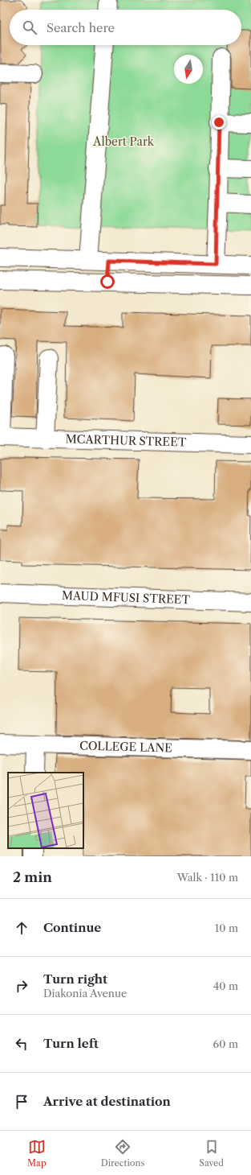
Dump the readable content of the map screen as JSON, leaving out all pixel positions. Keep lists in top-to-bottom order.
{
  "streets": {
    "street": ["MCARTHUR STREET", "MAUD MFUSI STREET", "COLLEGE LANE"]
  },
  "parks": ["Albert Park"],
  "north": "bottom",
  "page": {
    "search": "Search here",
    "heading": ["2 min", "Walk · 110 m"],
    "list": [
      ["Continue", "10 m"],
      ["Turn right", "Diakonia Avenue", "40 m"],
      ["Turn left", "60 m"],
      "Arrive at destination"
    ],
    "nav": ["Map", "Directions", "Saved"]
  }
}
